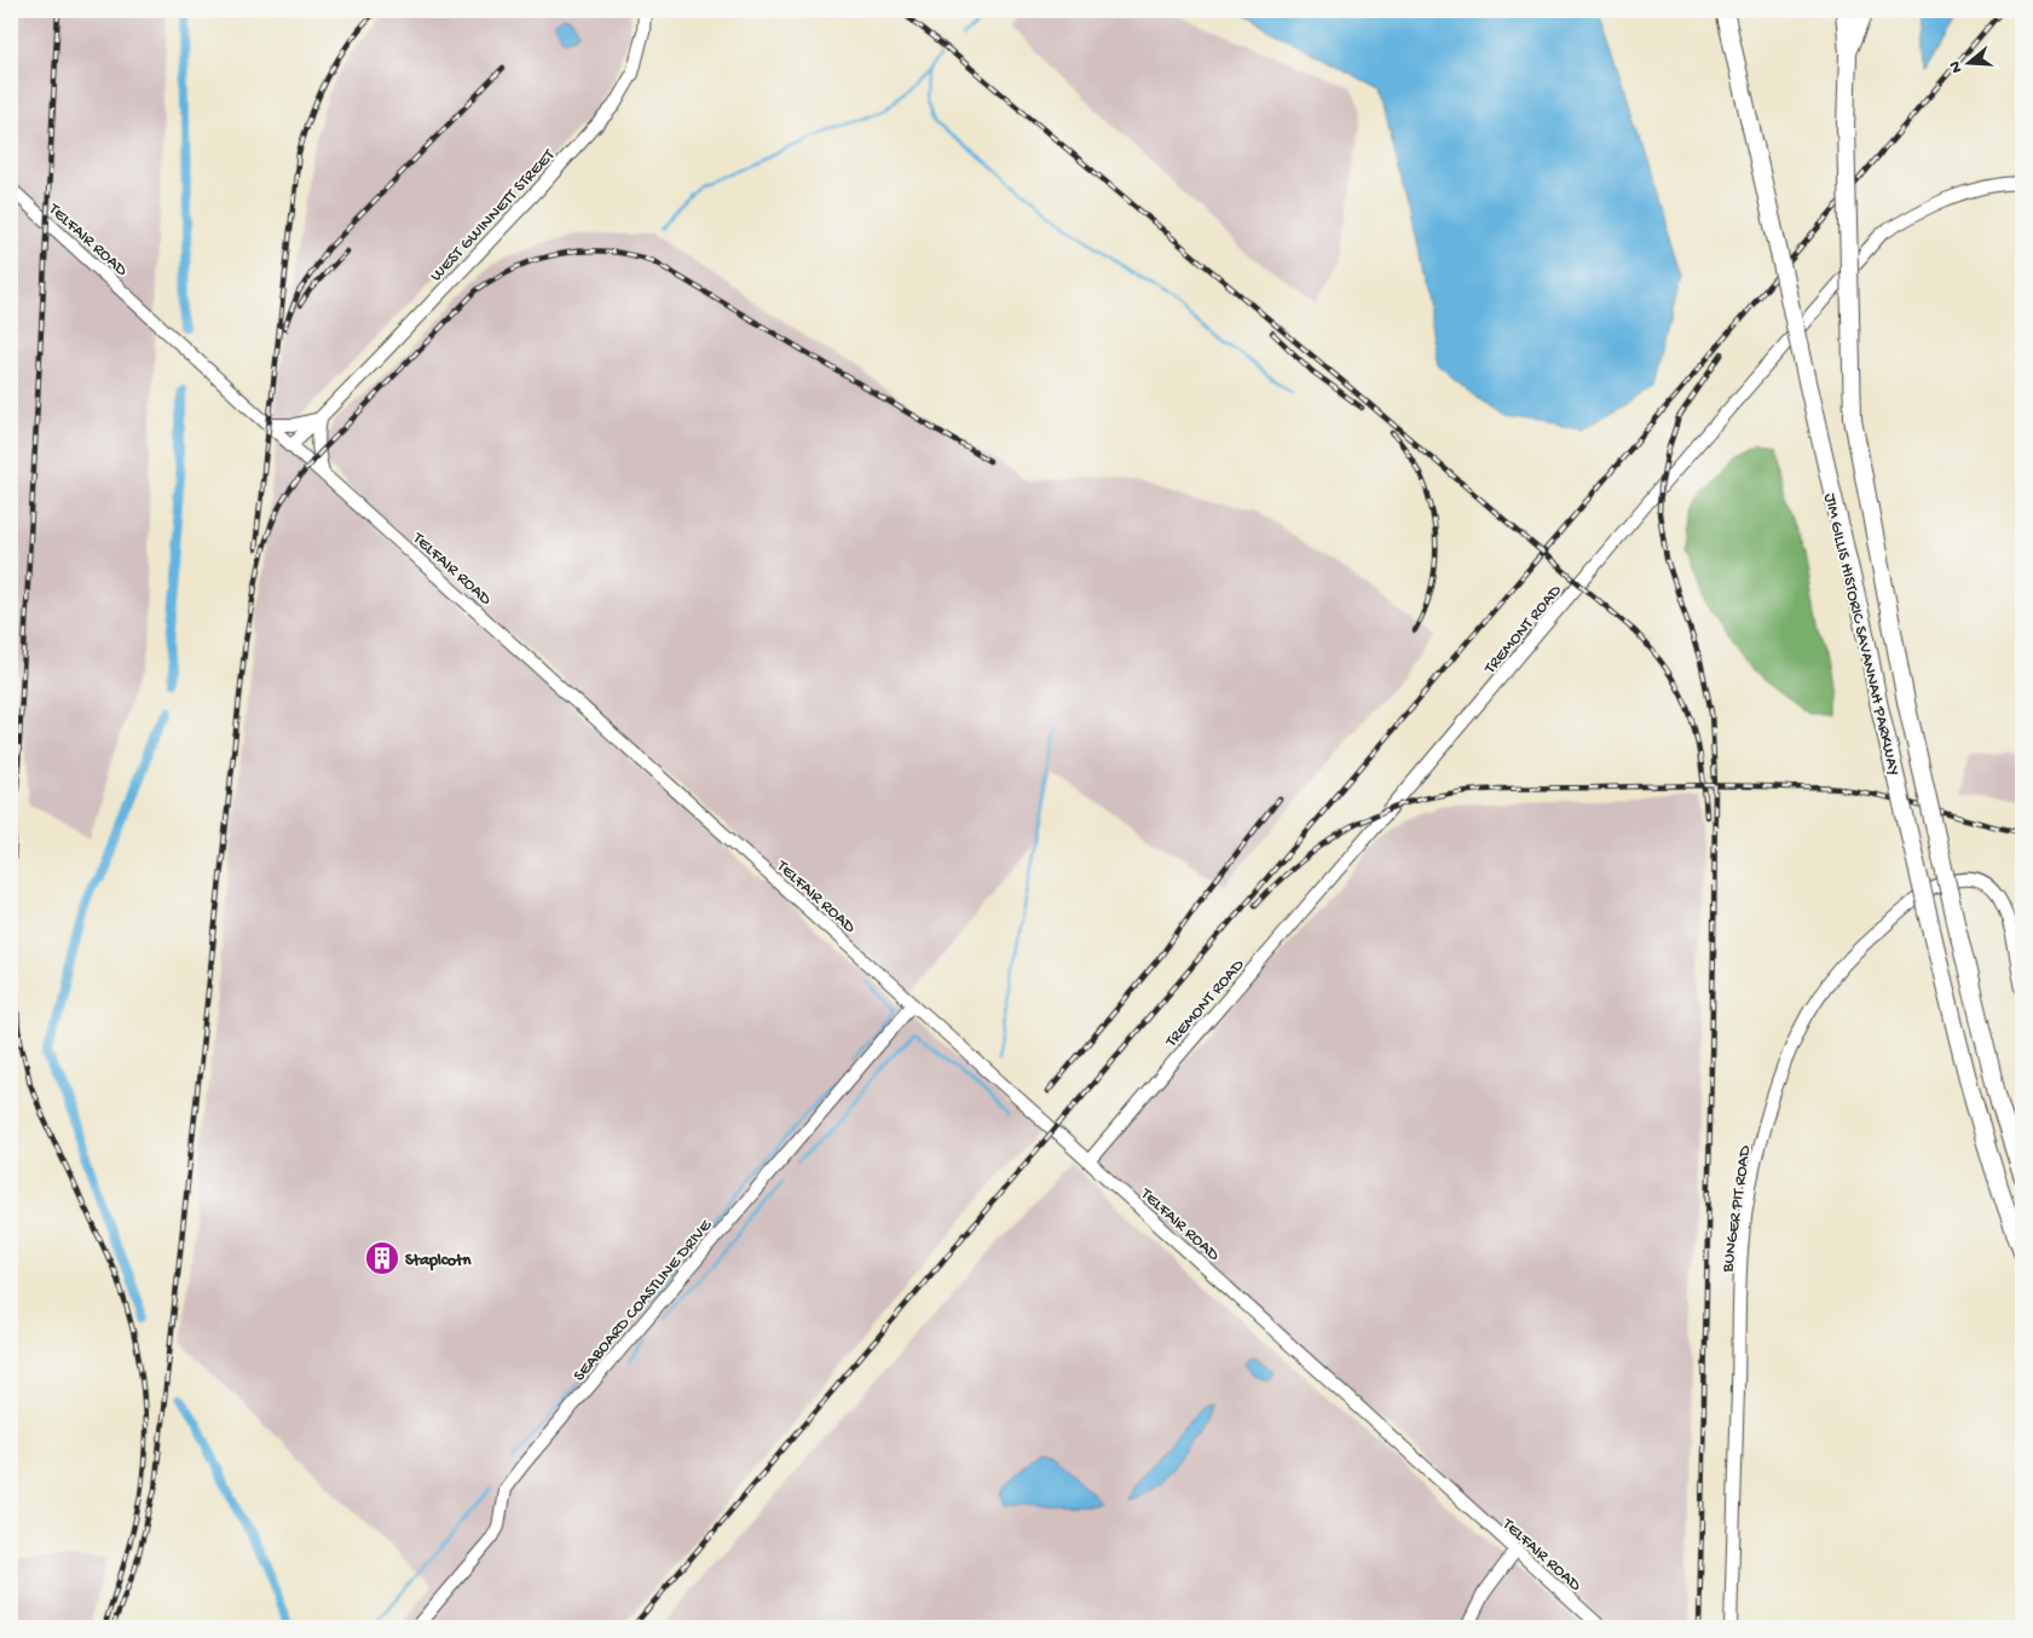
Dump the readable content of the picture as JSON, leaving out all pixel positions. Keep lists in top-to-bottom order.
{
  "streets": {
    "highway": ["JIM GILLIS HISTORIC SAVANNAH PARKWAY"],
    "street": [
      "WEST GWINNETT STREET",
      "TELFAIR ROAD",
      "TREMONT ROAD",
      "BUNGER PIT ROAD",
      "SEABOARD COASTLINE DRIVE"
    ]
  },
  "crossings": [
    ["WEST GWINNETT STREET", "TELFAIR ROAD"],
    ["TELFAIR ROAD", "TREMONT ROAD"],
    ["TELFAIR ROAD", "SEABOARD COASTLINE DRIVE"]
  ],
  "places": {
    "building": ["Staplcotn"]
  },
  "north": "left"
}
